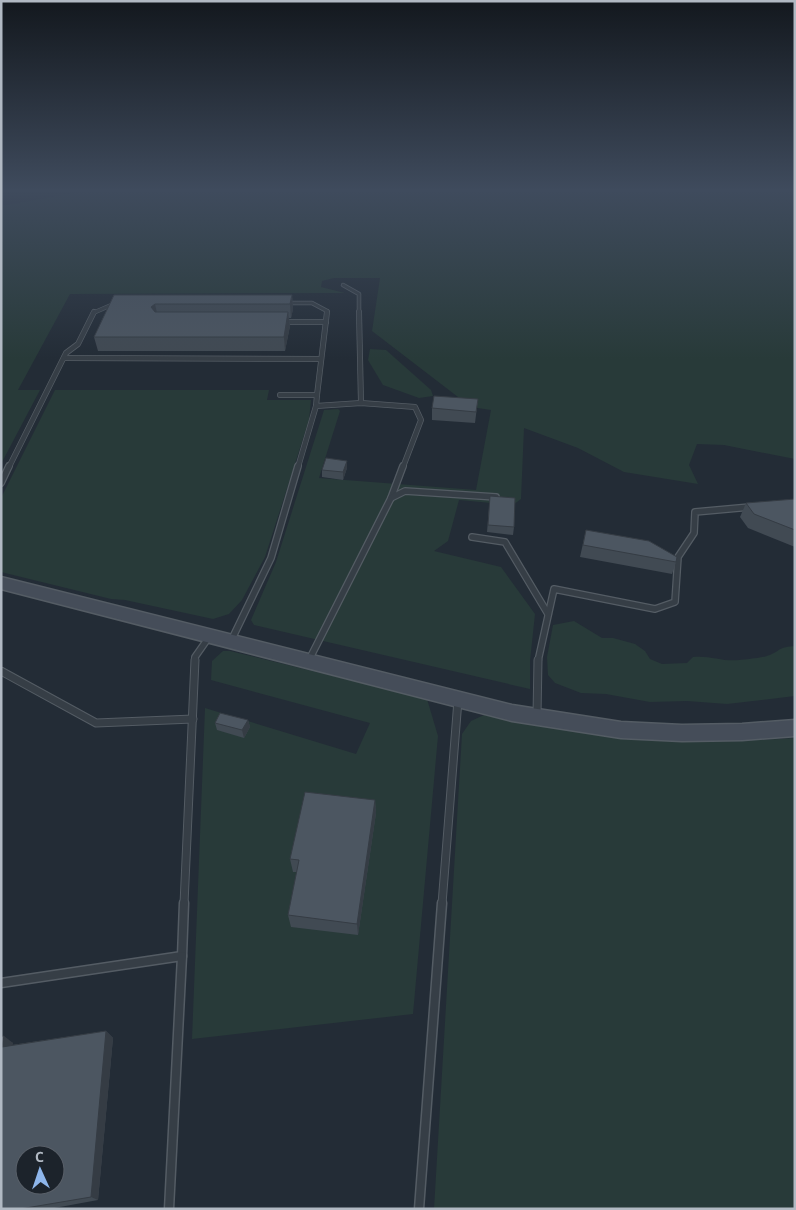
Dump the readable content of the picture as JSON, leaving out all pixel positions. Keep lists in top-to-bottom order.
{
  "north": "top"
}
